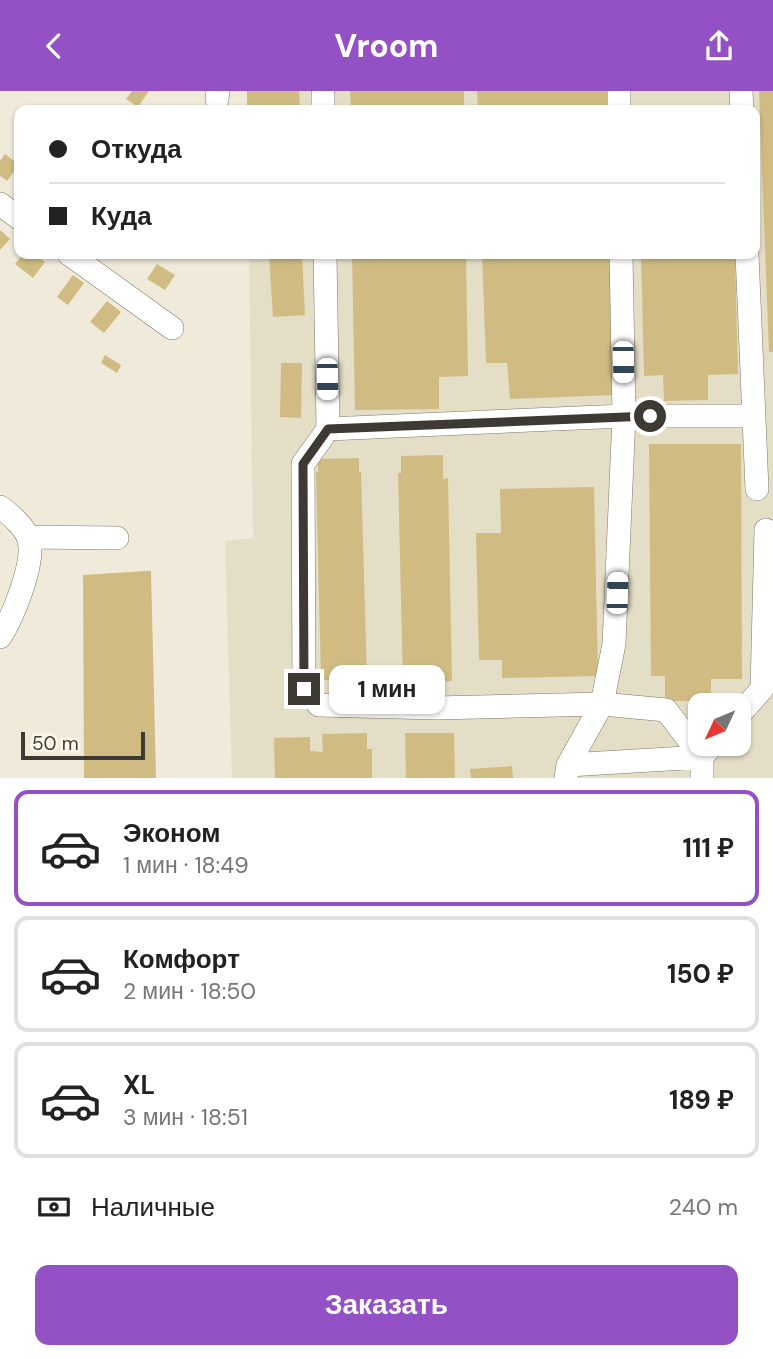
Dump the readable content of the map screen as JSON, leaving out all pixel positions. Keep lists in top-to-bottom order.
{
  "scale_bar": "50 m",
  "north": "bottom left",
  "page": {
    "header": "Vroom",
    "banner": ["Откуда", "Куда"],
    "bubble": "1 мин",
    "scale": "50 m",
    "list": [
      {
        "name": "Эконом",
        "note": "1 мин · 18:49",
        "value": "111 ₽"
      },
      {
        "name": "Комфорт",
        "note": "2 мин · 18:50",
        "value": "150 ₽"
      },
      {
        "name": "XL",
        "note": "3 мин · 18:51",
        "value": "189 ₽"
      }
    ],
    "pay": ["Наличные", "240 m"],
    "buttons": "Заказать"
  }
}
